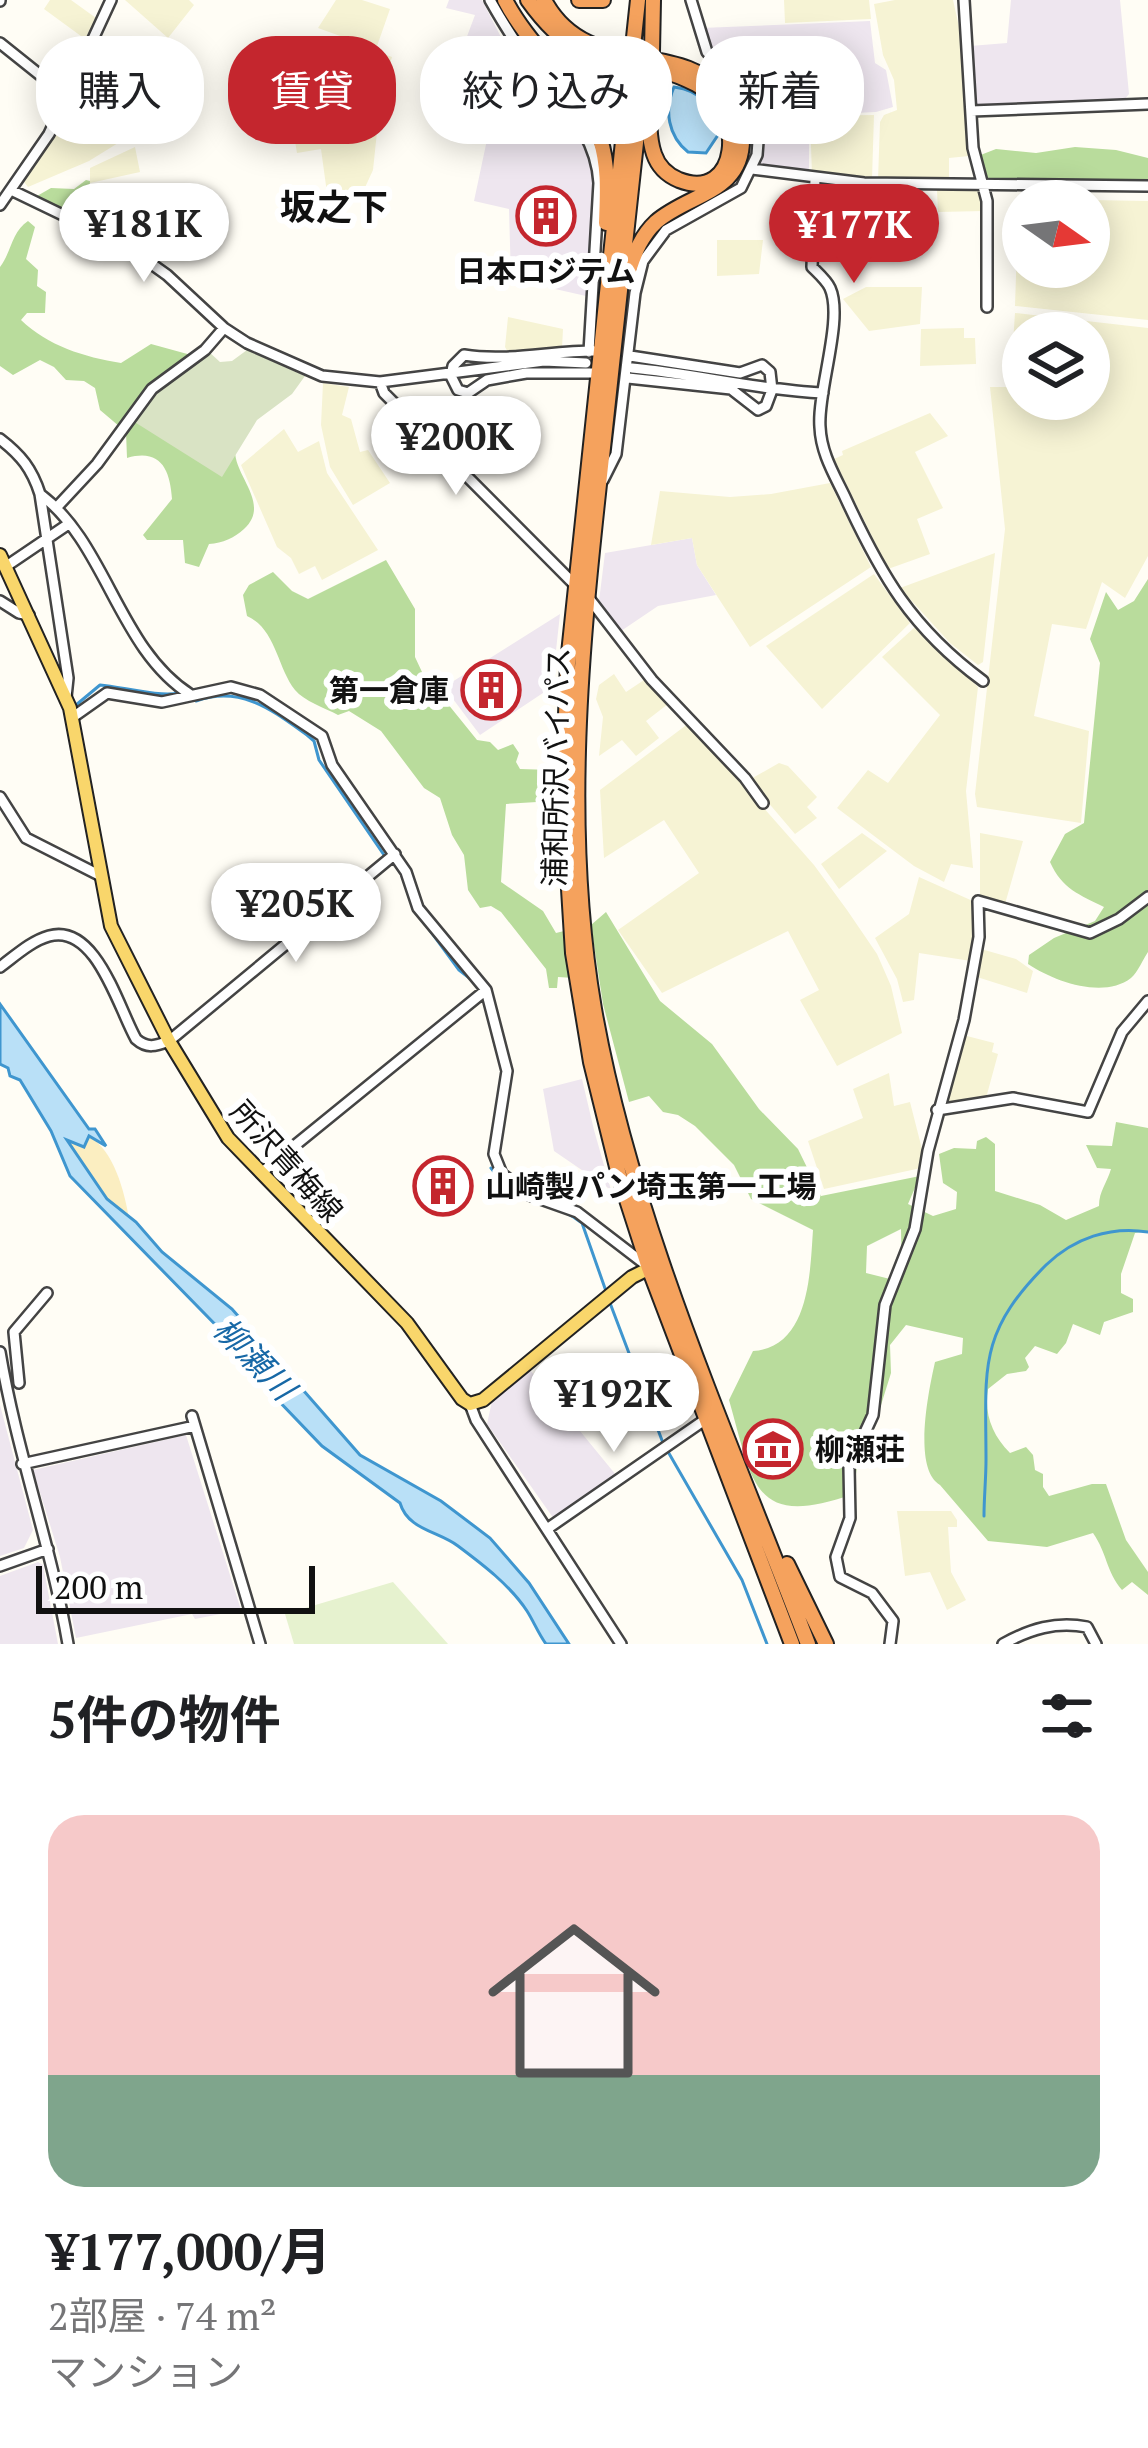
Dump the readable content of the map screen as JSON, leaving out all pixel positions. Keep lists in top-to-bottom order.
{
  "streets": {
    "highway": ["浦和所沢バイパス"],
    "main road": ["所沢青梅線"]
  },
  "districts": ["坂之下"],
  "water": ["柳瀬川"],
  "places": {
    "building": ["日本ロジテム", "第一倉庫", "山崎製パン埼玉第一工場"],
    "museum": ["柳瀬荘"]
  },
  "scale_bar": "200 m",
  "north": "right",
  "page": {
    "chip": [
      "購入",
      "賃貸",
      "絞り込み",
      "新着"
    ],
    "price": [
      "¥181K",
      "¥177K",
      "¥200K",
      "¥205K",
      "¥192K"
    ],
    "scale": "200 m",
    "heading": "5件の物件",
    "list": [
      {
        "name": "¥177,000/月",
        "note": "2部屋 · 74 m² · マンション"
      }
    ]
  }
}
